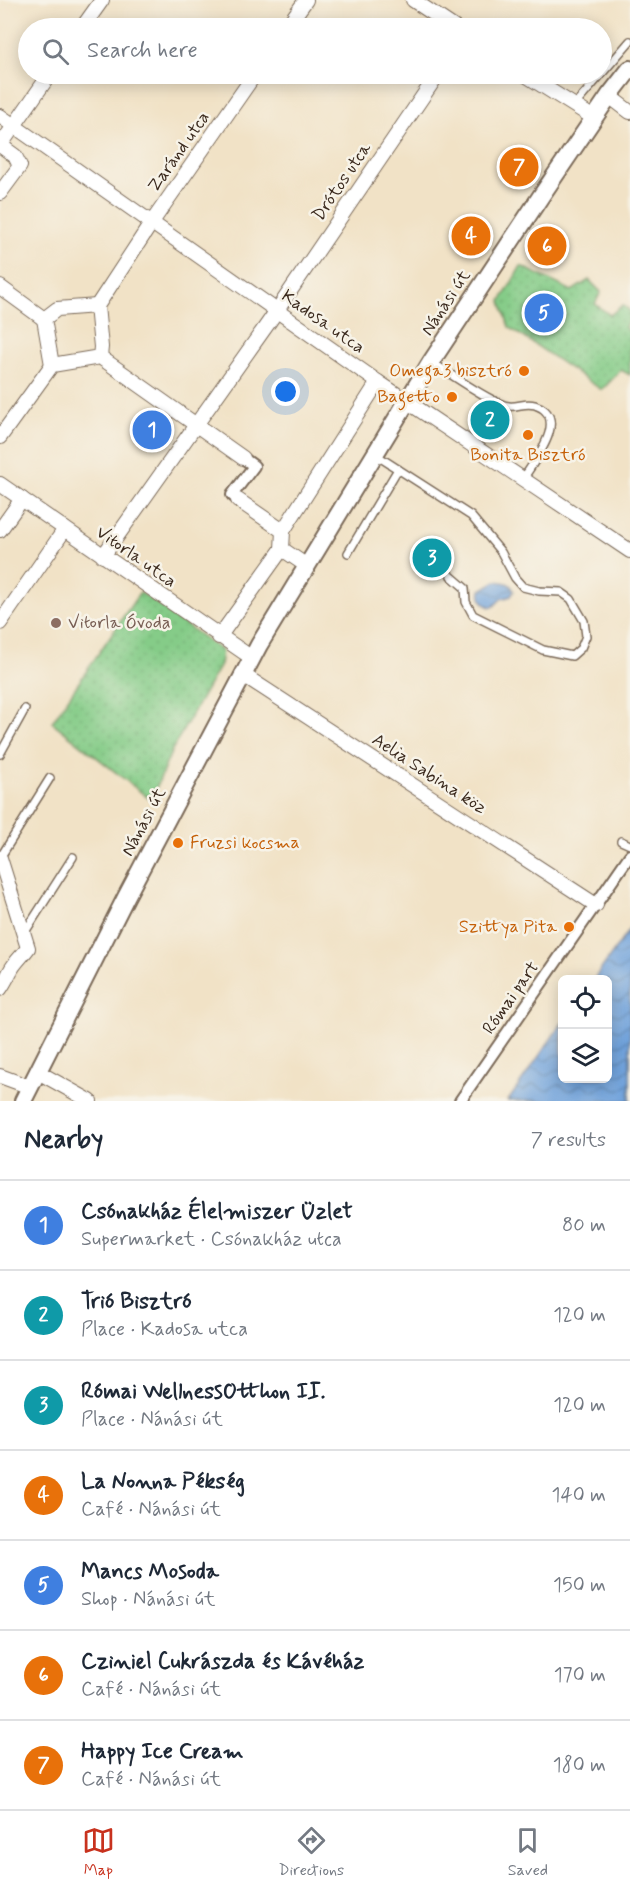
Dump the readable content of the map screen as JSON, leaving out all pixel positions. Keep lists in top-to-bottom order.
{
  "streets": {
    "street": [
      "Zaránd utca",
      "Drótos utca",
      "Nánási út",
      "Kadosa utca",
      "Vitorla utca",
      "Aelia Sabina köz",
      "Római part"
    ]
  },
  "crossings": [
    ["Zaránd utca", "Kadosa utca"],
    ["Drótos utca", "Kadosa utca"],
    ["Drótos utca", "Vitorla utca"],
    ["Nánási út", "Kadosa utca"],
    ["Nánási út", "Vitorla utca"],
    ["Nánási út", "Aelia Sabina köz"],
    ["Aelia Sabina köz", "Római part"]
  ],
  "places": [
    "Omega3 bisztró",
    "Bagetto",
    "Bonita Bisztró",
    "Vitorla Óvoda",
    "Fruzsi kocsma",
    "Szittya Pita"
  ],
  "page": {
    "search": "Search here",
    "pins": [
      "7",
      "4",
      "6",
      "5",
      "2",
      "1",
      "3"
    ],
    "heading": ["Nearby", "7 results"],
    "list": [
      {
        "mark": "1",
        "name": "Csónakház Élelmiszer Üzlet",
        "note": "Supermarket · Csónakház utca",
        "value": "80 m"
      },
      {
        "mark": "2",
        "name": "Trió Bisztró",
        "note": "Place · Kadosa utca",
        "value": "120 m"
      },
      {
        "mark": "3",
        "name": "Római WellnessOtthon II.",
        "note": "Place · Nánási út",
        "value": "120 m"
      },
      {
        "mark": "4",
        "name": "La Nonna Pékség",
        "note": "Café · Nánási út",
        "value": "140 m"
      },
      {
        "mark": "5",
        "name": "Mancs Mosoda",
        "note": "Shop · Nánási út",
        "value": "150 m"
      },
      {
        "mark": "6",
        "name": "Cziniel Cukrászda és Kávéház",
        "note": "Café · Nánási út",
        "value": "170 m"
      },
      {
        "mark": "7",
        "name": "Happy Ice Cream",
        "note": "Café · Nánási út",
        "value": "180 m"
      }
    ],
    "nav": ["Map", "Directions", "Saved"]
  }
}
